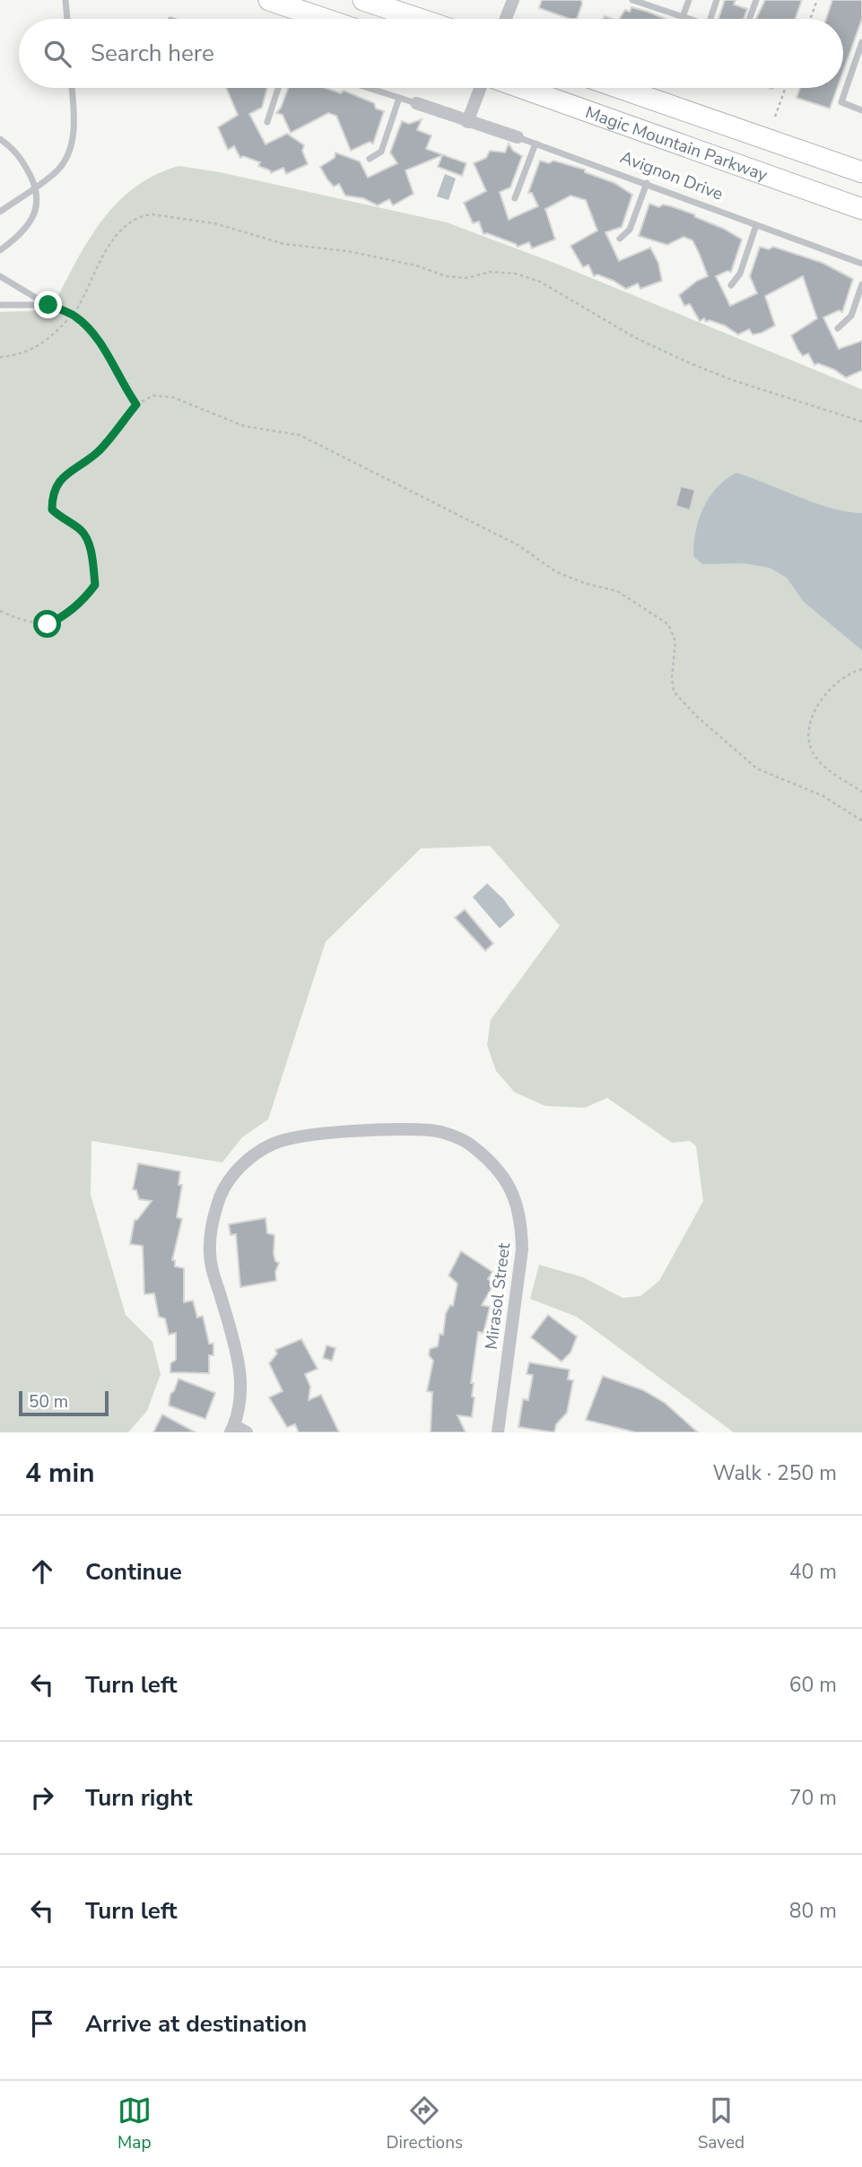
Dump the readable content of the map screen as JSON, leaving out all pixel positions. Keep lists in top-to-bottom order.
{
  "streets": {
    "main road": ["Magic Mountain Parkway"],
    "street": ["Avignon Drive", "Mirasol Street"]
  },
  "scale_bar": "50 m",
  "page": {
    "search": "Search here",
    "scale": "50 m",
    "heading": ["4 min", "Walk · 250 m"],
    "list": [
      ["Continue", "40 m"],
      ["Turn left", "60 m"],
      ["Turn right", "70 m"],
      ["Turn left", "80 m"],
      "Arrive at destination"
    ],
    "nav": ["Map", "Directions", "Saved"]
  }
}
